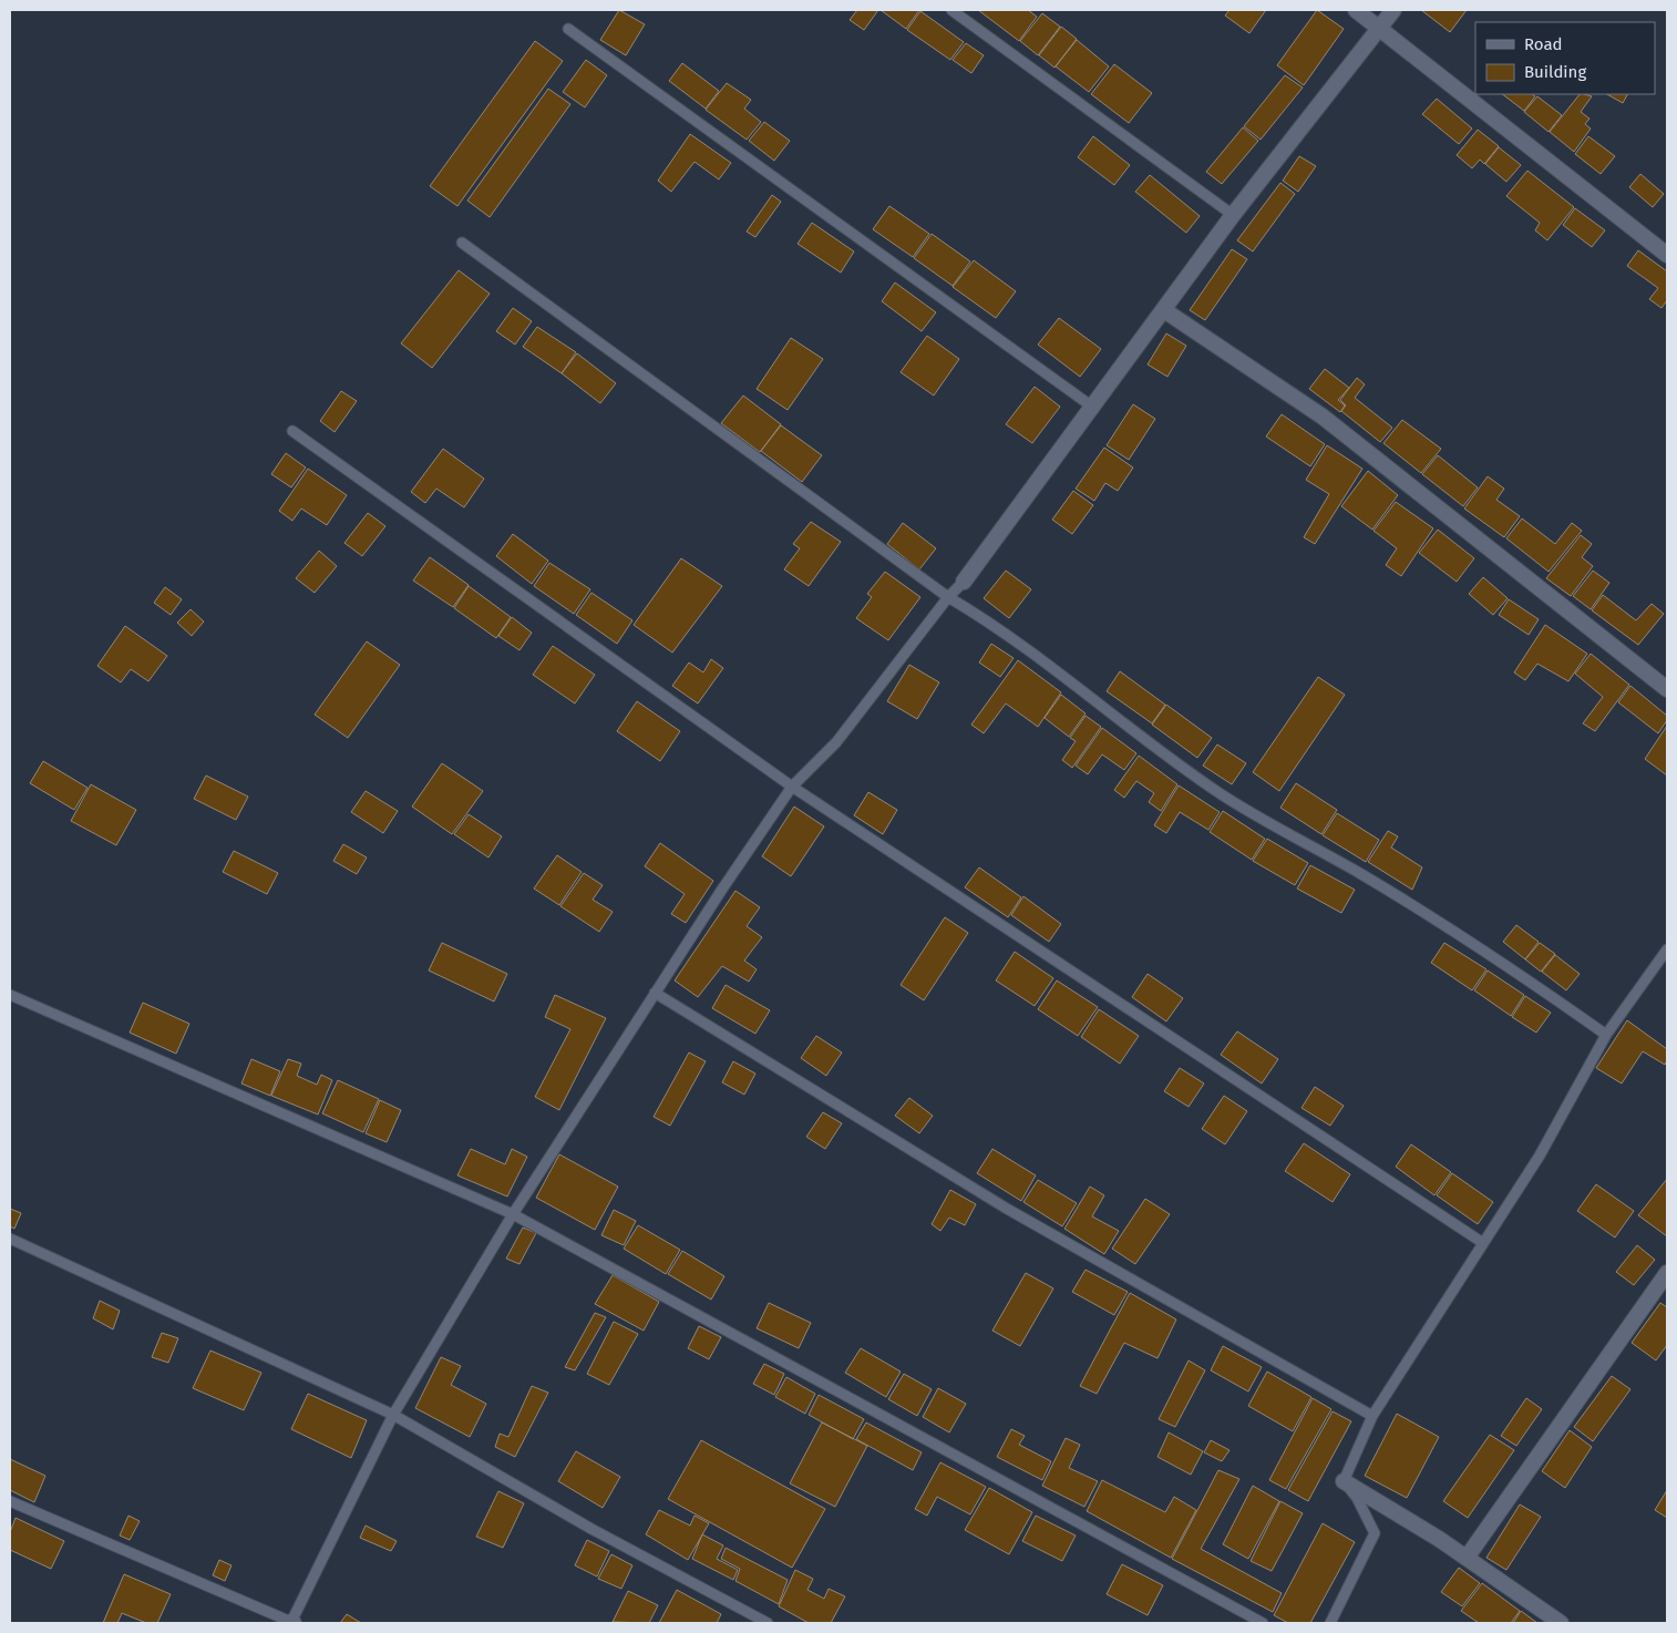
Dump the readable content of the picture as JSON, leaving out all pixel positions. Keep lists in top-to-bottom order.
{
  "legend": ["Road", "Building"]
}
